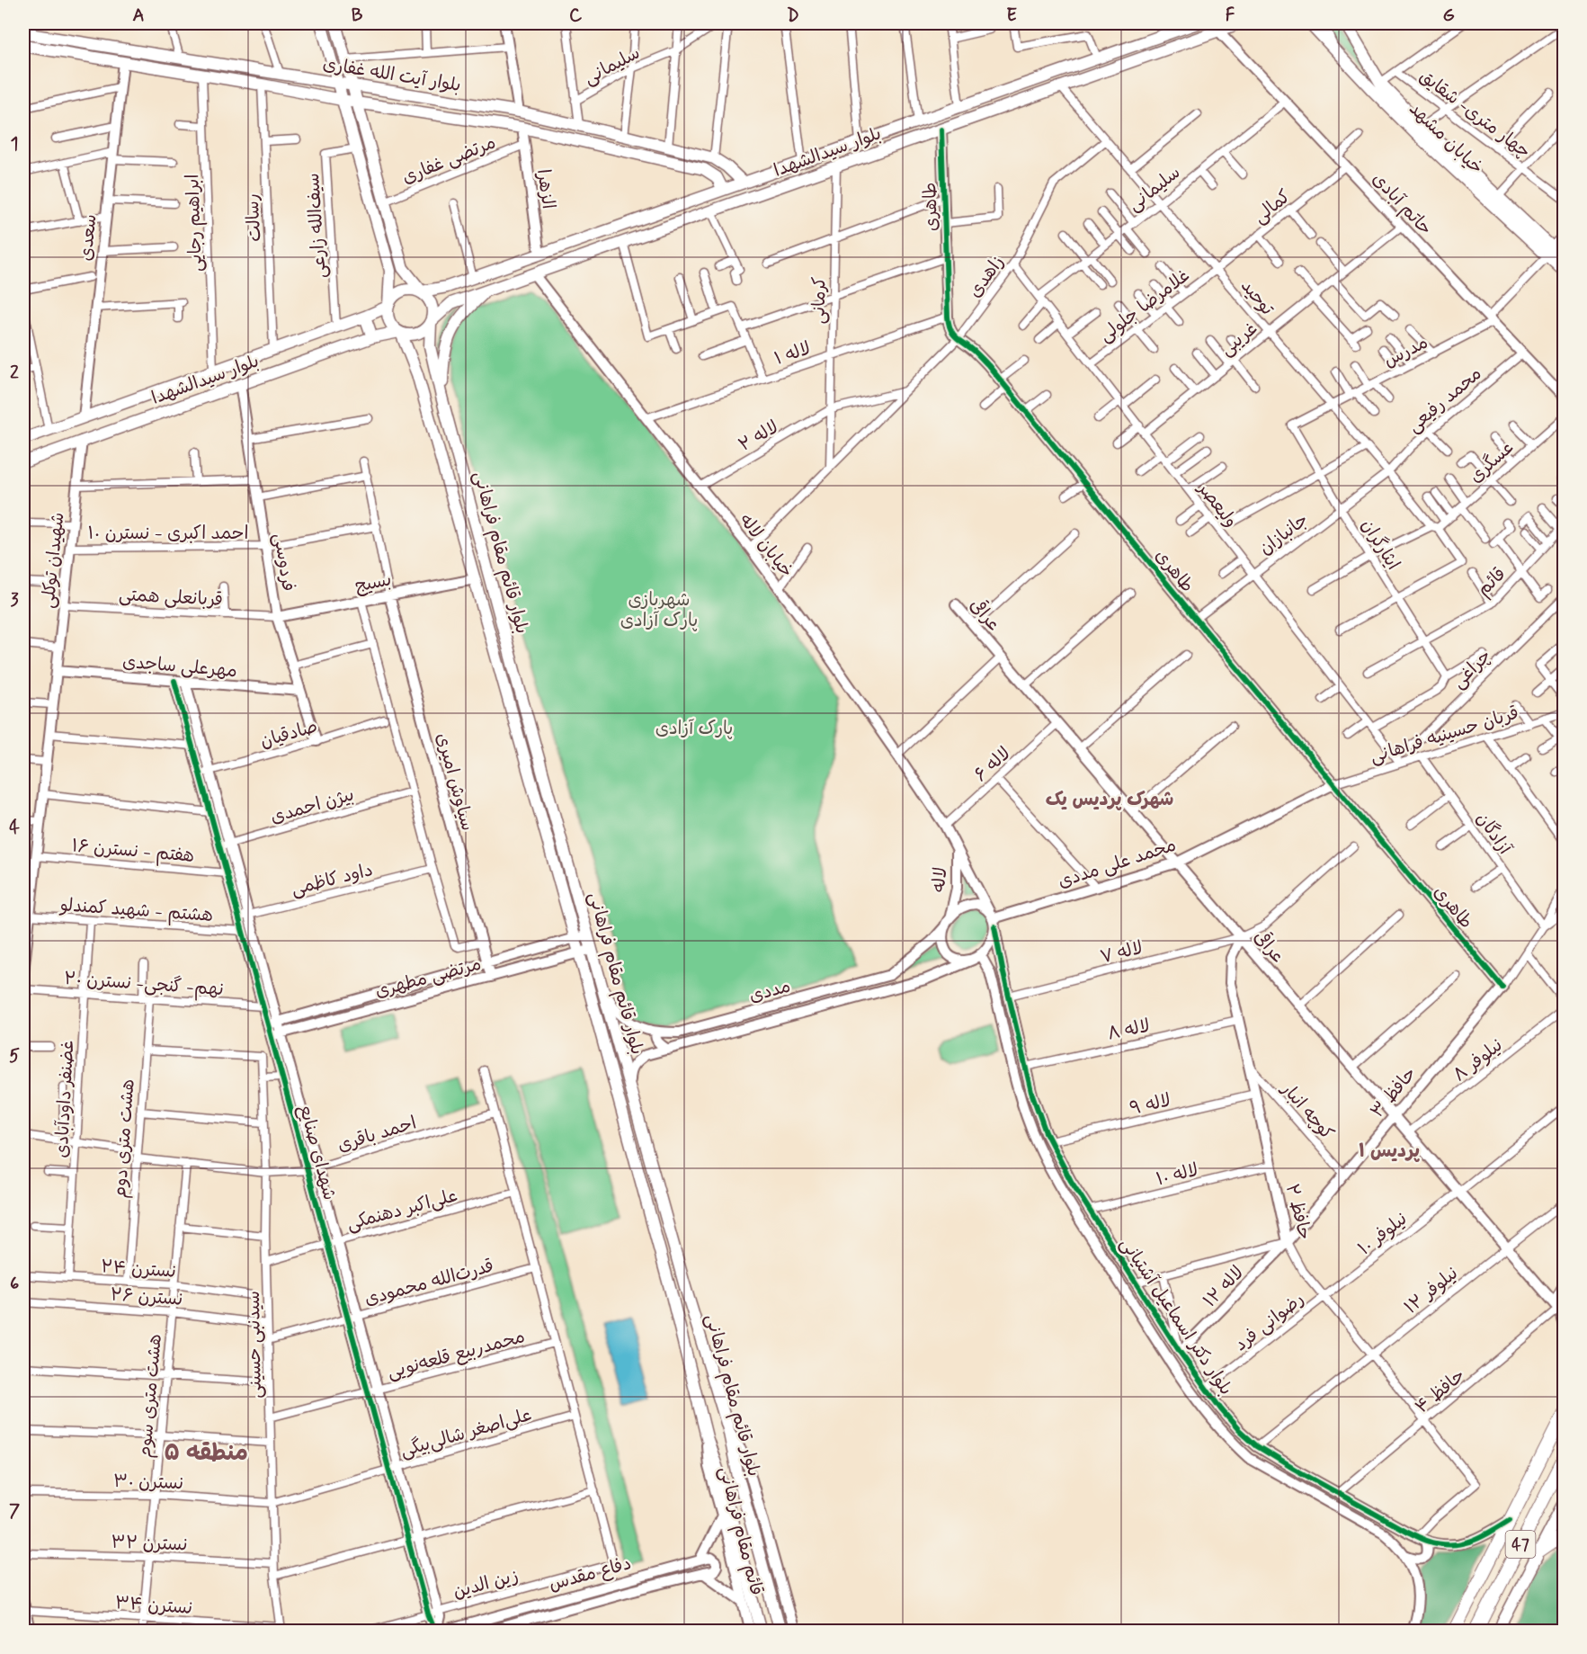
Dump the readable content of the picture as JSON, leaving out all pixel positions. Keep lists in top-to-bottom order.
{
  "streets": {
    "main road": [
      "بلوار آیت الله غفاری",
      "خیابان مشهد",
      "بلوار سیدالشهدا",
      "بلوار قائم مقام فراهانی",
      "47"
    ],
    "street": [
      "سلیمانی",
      "چهار متری- شقایق",
      "مرتضی غفاری",
      "الزهرا",
      "حاتم آبادی",
      "کمالی",
      "طاهری",
      "رسالت",
      "ابراهیم رجایی",
      "سیف‌الله زارعی",
      "سعدی",
      "زاهدی",
      "توحید",
      "کرمانی",
      "غلامرضا جلولی",
      "غریبی",
      "مدرس",
      "لاله ۱",
      "محمد رفیعی",
      "لاله ۲",
      "عسگری",
      "ولیعصر",
      "احمد اکبری - نسترن ۱۰",
      "جانبازان",
      "ایثارگران",
      "خیابان لاله",
      "شهیدان توکلی",
      "فردوسی",
      "قائم",
      "بسیج",
      "قربانعلی همتی",
      "عراقی",
      "مهرعلی ساجدی",
      "چراغی",
      "صادقیان",
      "قربان حسینیه فراهانی",
      "لاله ۶",
      "سیاوش امیری",
      "بیژن احمدی",
      "آزادگان",
      "هفتم - نسترن ۱۶",
      "محمد علی مددی",
      "داود کاظمی",
      "لاله",
      "هشتم - شهید کمندلو",
      "لاله ۷",
      "مرتضی مطهری",
      "نهم- گنجی- نسترن ۲۰",
      "مددی",
      "لاله ۸",
      "نیلوفر ۸",
      "حافظ ۳",
      "غضنفر داودآبادی",
      "لاله ۹",
      "کوچه انبار",
      "احمد باقری",
      "هشت متری دوم",
      "شهدای صنایع",
      "لاله ۱۰",
      "علی‌اکبر دهنمکی",
      "حافظ ۲",
      "نیلوفر ۱۰",
      "نسترن ۲۴",
      "قدرت‌الله محمودی",
      "لاله ۱۲",
      "نیلوفر ۱۲",
      "نسترن ۲۶",
      "بلوار دکتر اسماعیل آشتیانی",
      "رضوانی فرد",
      "سیدنبی حسینی",
      "محمدربیع قلعه‌نویی",
      "حافظ ۴",
      "هشت متری سوم",
      "علی‌اصغر شالی‌بیگی",
      "نسترن ۳۰",
      "قائم مقام فراهانی",
      "نسترن ۳۲",
      "دفاع مقدس",
      "زین الدین",
      "نسترن ۳۴"
    ]
  },
  "crossings": [
    ["سلیمانی", "حاتم آبادی"],
    ["سلیمانی", "توحید"],
    ["سلیمانی", "ولیعصر"],
    ["بلوار آیت الله غفاری", "بلوار سیدالشهدا"],
    ["بلوار آیت الله غفاری", "الزهرا"],
    ["بلوار آیت الله غفاری", "رسالت"],
    ["بلوار آیت الله غفاری", "ابراهیم رجایی"],
    ["بلوار آیت الله غفاری", "سعدی"],
    ["بلوار سیدالشهدا", "الزهرا"],
    ["بلوار سیدالشهدا", "حاتم آبادی"],
    ["بلوار سیدالشهدا", "طاهری"],
    ["بلوار سیدالشهدا", "رسالت"],
    ["بلوار سیدالشهدا", "ابراهیم رجایی"],
    ["بلوار سیدالشهدا", "سیف‌الله زارعی"],
    ["بلوار سیدالشهدا", "سعدی"],
    ["بلوار سیدالشهدا", "توحید"],
    ["بلوار سیدالشهدا", "کرمانی"],
    ["بلوار سیدالشهدا", "خیابان لاله"],
    ["بلوار سیدالشهدا", "بلوار قائم مقام فراهانی"],
    ["بلوار سیدالشهدا", "شهیدان توکلی"],
    ["بلوار سیدالشهدا", "فردوسی"],
    ["مرتضی غفاری", "الزهرا"],
    ["حاتم آبادی", "کمالی"],
    ["حاتم آبادی", "غریبی"],
    ["حاتم آبادی", "مدرس"],
    ["حاتم آبادی", "محمد رفیعی"],
    ["کمالی", "توحید"],
    ["کمالی", "غلامرضا جلولی"],
    ["طاهری", "زاهدی"],
    ["طاهری", "لاله ۱"],
    ["طاهری", "جانبازان"],
    ["طاهری", "قربان حسینیه فراهانی"],
    ["طاهری", "محمد علی مددی"],
    ["طاهری", "حافظ ۳"],
    ["زاهدی", "توحید"],
    ["زاهدی", "کرمانی"],
    ["زاهدی", "لاله ۲"],
    ["زاهدی", "ولیعصر"],
    ["زاهدی", "خیابان لاله"],
    ["توحید", "غلامرضا جلولی"],
    ["توحید", "غریبی"],
    ["توحید", "مدرس"],
    ["توحید", "محمد رفیعی"],
    ["توحید", "عسگری"],
    ["توحید", "جانبازان"],
    ["توحید", "ایثارگران"],
    ["کرمانی", "لاله ۱"],
    ["کرمانی", "لاله ۲"],
    ["غلامرضا جلولی", "ولیعصر"],
    ["غریبی", "ولیعصر"],
    ["مدرس", "ایثارگران"],
    ["لاله ۱", "خیابان لاله"],
    ["محمد رفیعی", "جانبازان"],
    ["لاله ۲", "خیابان لاله"],
    ["عسگری", "ایثارگران"],
    ["ولیعصر", "جانبازان"],
    ["ولیعصر", "چراغی"],
    ["ولیعصر", "قربان حسینیه فراهانی"],
    ["احمد اکبری - نسترن ۱۰", "شهیدان توکلی"],
    ["احمد اکبری - نسترن ۱۰", "فردوسی"],
    ["جانبازان", "ایثارگران"],
    ["ایثارگران", "قائم"],
    ["خیابان لاله", "لاله ۶"],
    ["خیابان لاله", "لاله"],
    ["بلوار قائم مقام فراهانی", "بسیج"],
    ["بلوار قائم مقام فراهانی", "مرتضی مطهری"],
    ["بلوار قائم مقام فراهانی", "مددی"],
    ["بلوار قائم مقام فراهانی", "قائم مقام فراهانی"],
    ["شهیدان توکلی", "قربانعلی همتی"],
    ["شهیدان توکلی", "مهرعلی ساجدی"],
    ["شهیدان توکلی", "هفتم - نسترن ۱۶"],
    ["شهیدان توکلی", "هشتم - شهید کمندلو"],
    ["فردوسی", "بسیج"],
    ["فردوسی", "قربانعلی همتی"],
    ["فردوسی", "مهرعلی ساجدی"],
    ["فردوسی", "صادقیان"],
    ["بسیج", "قربانعلی همتی"],
    ["بسیج", "سیاوش امیری"],
    ["عراقی", "لاله ۶"],
    ["عراقی", "محمد علی مددی"],
    ["عراقی", "لاله ۷"],
    ["عراقی", "نیلوفر ۸"],
    ["عراقی", "حافظ ۳"],
    ["عراقی", "حافظ ۲"],
    ["عراقی", "نیلوفر ۱۰"],
    ["عراقی", "نیلوفر ۱۲"],
    ["عراقی", "حافظ ۴"],
    ["مهرعلی ساجدی", "شهدای صنایع"],
    ["چراغی", "قربان حسینیه فراهانی"],
    ["صادقیان", "شهدای صنایع"],
    ["قربان حسینیه فراهانی", "آزادگان"],
    ["قربان حسینیه فراهانی", "محمد علی مددی"],
    ["سیاوش امیری", "مرتضی مطهری"],
    ["بیژن احمدی", "شهدای صنایع"],
    ["هفتم - نسترن ۱۶", "شهدای صنایع"],
    ["محمد علی مددی", "لاله"],
    ["محمد علی مددی", "مددی"],
    ["محمد علی مددی", "بلوار دکتر اسماعیل آشتیانی"],
    ["داود کاظمی", "شهدای صنایع"],
    ["لاله", "مددی"],
    ["لاله", "بلوار دکتر اسماعیل آشتیانی"],
    ["هشتم - شهید کمندلو", "غضنفر داودآبادی"],
    ["هشتم - شهید کمندلو", "شهدای صنایع"],
    ["لاله ۷", "حافظ ۲"],
    ["لاله ۷", "بلوار دکتر اسماعیل آشتیانی"],
    ["مرتضی مطهری", "شهدای صنایع"],
    ["نهم- گنجی- نسترن ۲۰", "غضنفر داودآبادی"],
    ["نهم- گنجی- نسترن ۲۰", "هشت متری دوم"],
    ["نهم- گنجی- نسترن ۲۰", "شهدای صنایع"],
    ["مددی", "بلوار دکتر اسماعیل آشتیانی"],
    ["لاله ۸", "حافظ ۲"],
    ["لاله ۸", "بلوار دکتر اسماعیل آشتیانی"],
    ["حافظ ۳", "کوچه انبار"],
    ["حافظ ۳", "حافظ ۲"],
    ["حافظ ۳", "لاله ۱۲"],
    ["غضنفر داودآبادی", "احمد باقری"],
    ["غضنفر داودآبادی", "نسترن ۲۴"],
    ["لاله ۹", "حافظ ۲"],
    ["لاله ۹", "بلوار دکتر اسماعیل آشتیانی"],
    ["کوچه انبار", "حافظ ۲"],
    ["احمد باقری", "هشت متری دوم"],
    ["احمد باقری", "شهدای صنایع"],
    ["احمد باقری", "سیدنبی حسینی"],
    ["احمد باقری", "هشت متری سوم"],
    ["هشت متری دوم", "نسترن ۲۴"],
    ["هشت متری دوم", "سیدنبی حسینی"],
    ["شهدای صنایع", "علی‌اکبر دهنمکی"],
    ["شهدای صنایع", "قدرت‌الله محمودی"],
    ["شهدای صنایع", "محمدربیع قلعه‌نویی"],
    ["شهدای صنایع", "علی‌اصغر شالی‌بیگی"],
    ["شهدای صنایع", "زین الدین"],
    ["لاله ۱۰", "حافظ ۲"],
    ["لاله ۱۰", "بلوار دکتر اسماعیل آشتیانی"],
    ["علی‌اکبر دهنمکی", "سیدنبی حسینی"],
    ["حافظ ۲", "نیلوفر ۱۰"],
    ["حافظ ۲", "لاله ۱۲"],
    ["حافظ ۲", "نیلوفر ۱۲"],
    ["حافظ ۲", "بلوار دکتر اسماعیل آشتیانی"],
    ["حافظ ۲", "رضوانی فرد"],
    ["حافظ ۲", "حافظ ۴"],
    ["نیلوفر ۱۰", "رضوانی فرد"],
    ["نسترن ۲۴", "هشت متری سوم"],
    ["قدرت‌الله محمودی", "سیدنبی حسینی"],
    ["لاله ۱۲", "بلوار دکتر اسماعیل آشتیانی"],
    ["نیلوفر ۱۲", "بلوار دکتر اسماعیل آشتیانی"],
    ["نسترن ۲۶", "سیدنبی حسینی"],
    ["نسترن ۲۶", "هشت متری سوم"],
    ["بلوار دکتر اسماعیل آشتیانی", "رضوانی فرد"],
    ["بلوار دکتر اسماعیل آشتیانی", "حافظ ۴"],
    ["بلوار دکتر اسماعیل آشتیانی", "47"],
    ["سیدنبی حسینی", "محمدربیع قلعه‌نویی"],
    ["سیدنبی حسینی", "علی‌اصغر شالی‌بیگی"],
    ["سیدنبی حسینی", "نسترن ۳۰"],
    ["سیدنبی حسینی", "نسترن ۳۲"],
    ["سیدنبی حسینی", "نسترن ۳۴"],
    ["هشت متری سوم", "نسترن ۳۰"],
    ["هشت متری سوم", "نسترن ۳۲"],
    ["هشت متری سوم", "نسترن ۳۴"],
    ["علی‌اصغر شالی‌بیگی", "نسترن ۳۰"]
  ],
  "districts": ["شهرک پردیس یک", "پردیس ۱", "منطقه ۵"],
  "parks": ["شهربازی پارک آزادی", "پارک آزادی"],
  "grid": {
    "columns": [
      "A",
      "B",
      "C",
      "D",
      "E",
      "F",
      "G"
    ],
    "rows": [
      "1",
      "2",
      "3",
      "4",
      "5",
      "6",
      "7"
    ]
  }
}
